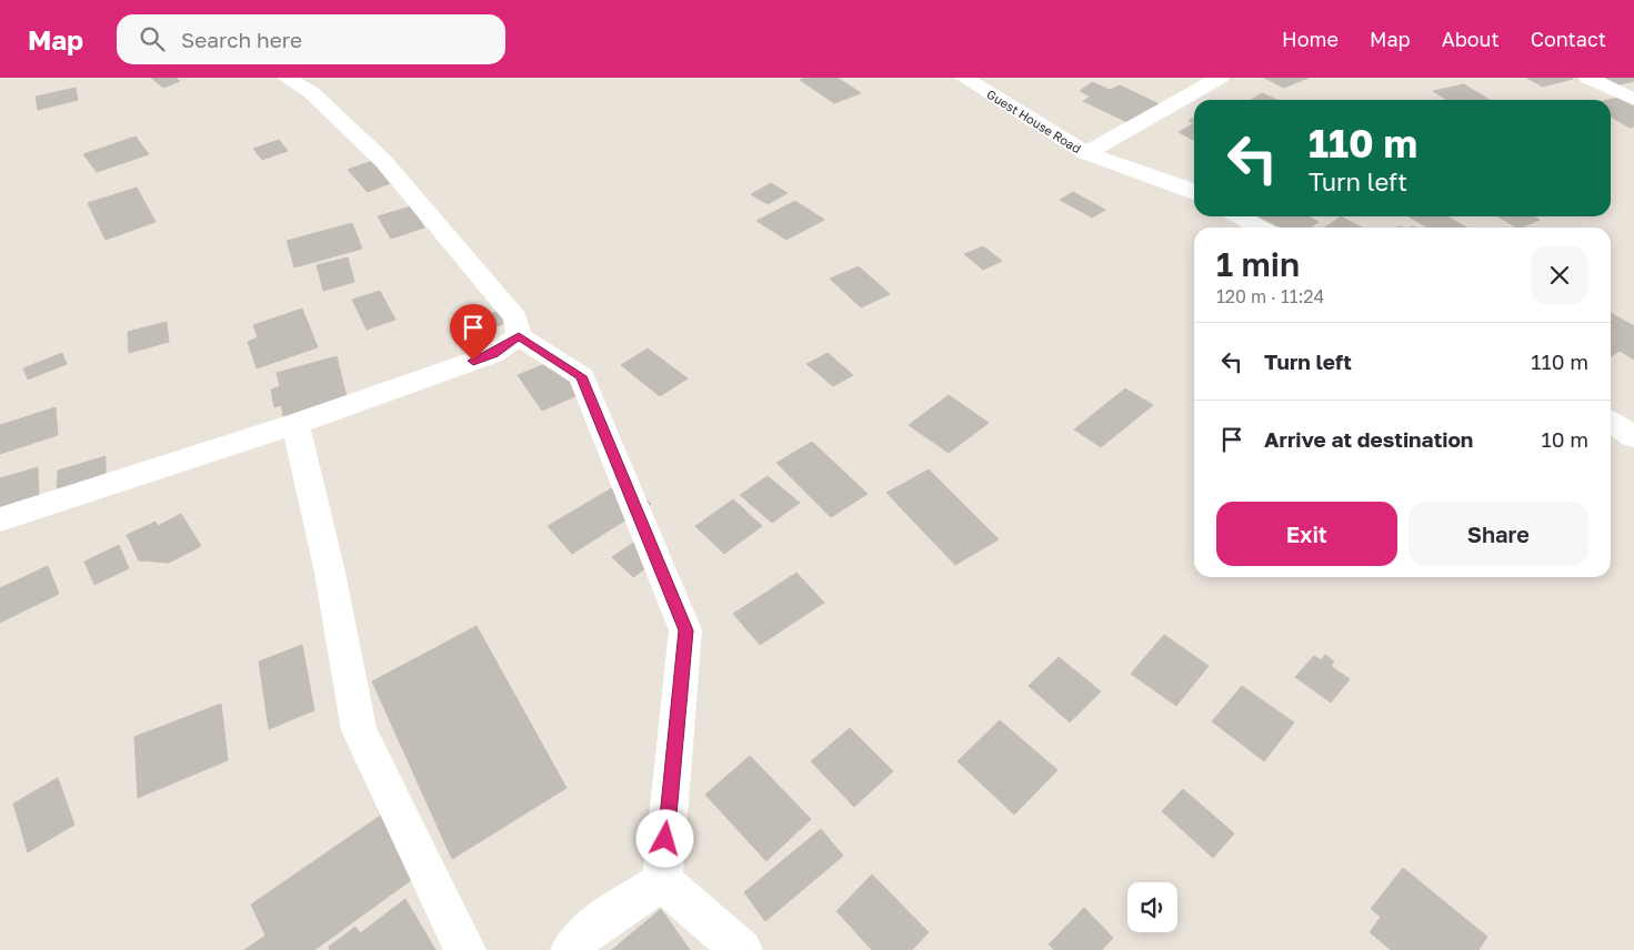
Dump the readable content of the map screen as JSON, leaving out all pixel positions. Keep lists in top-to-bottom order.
{
  "streets": {
    "street": ["Guest House Road"]
  },
  "page": {
    "header": "Map",
    "search": "Search here",
    "nav": [
      "Home",
      "Map",
      "About",
      "Contact"
    ],
    "turn": ["110 m", "Turn left"],
    "heading": ["1 min", "120 m · 11:24"],
    "list": [
      {
        "name": "Turn left",
        "value": "110 m"
      },
      {
        "name": "Arrive at destination",
        "value": "10 m"
      }
    ],
    "buttons": ["Exit", "Share"]
  }
}
